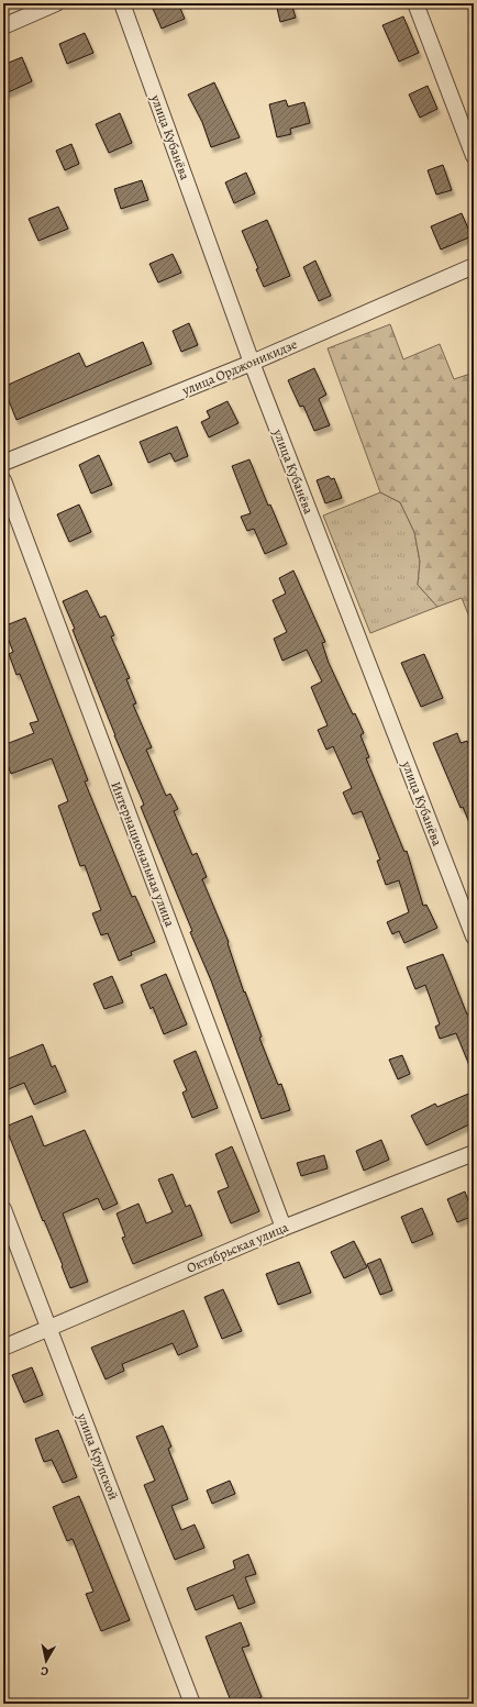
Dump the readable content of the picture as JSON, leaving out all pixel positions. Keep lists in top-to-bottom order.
{
  "streets": {
    "street": [
      "улица Кубанёва",
      "улица Орджоникидзе",
      "Интернациональная улица",
      "Октябрьская улица",
      "улица Крупской"
    ]
  },
  "crossings": [
    ["улица Кубанёва", "улица Орджоникидзе"],
    ["Интернациональная улица", "Октябрьская улица"],
    ["Октябрьская улица", "улица Крупской"]
  ],
  "north": "bottom"
}
